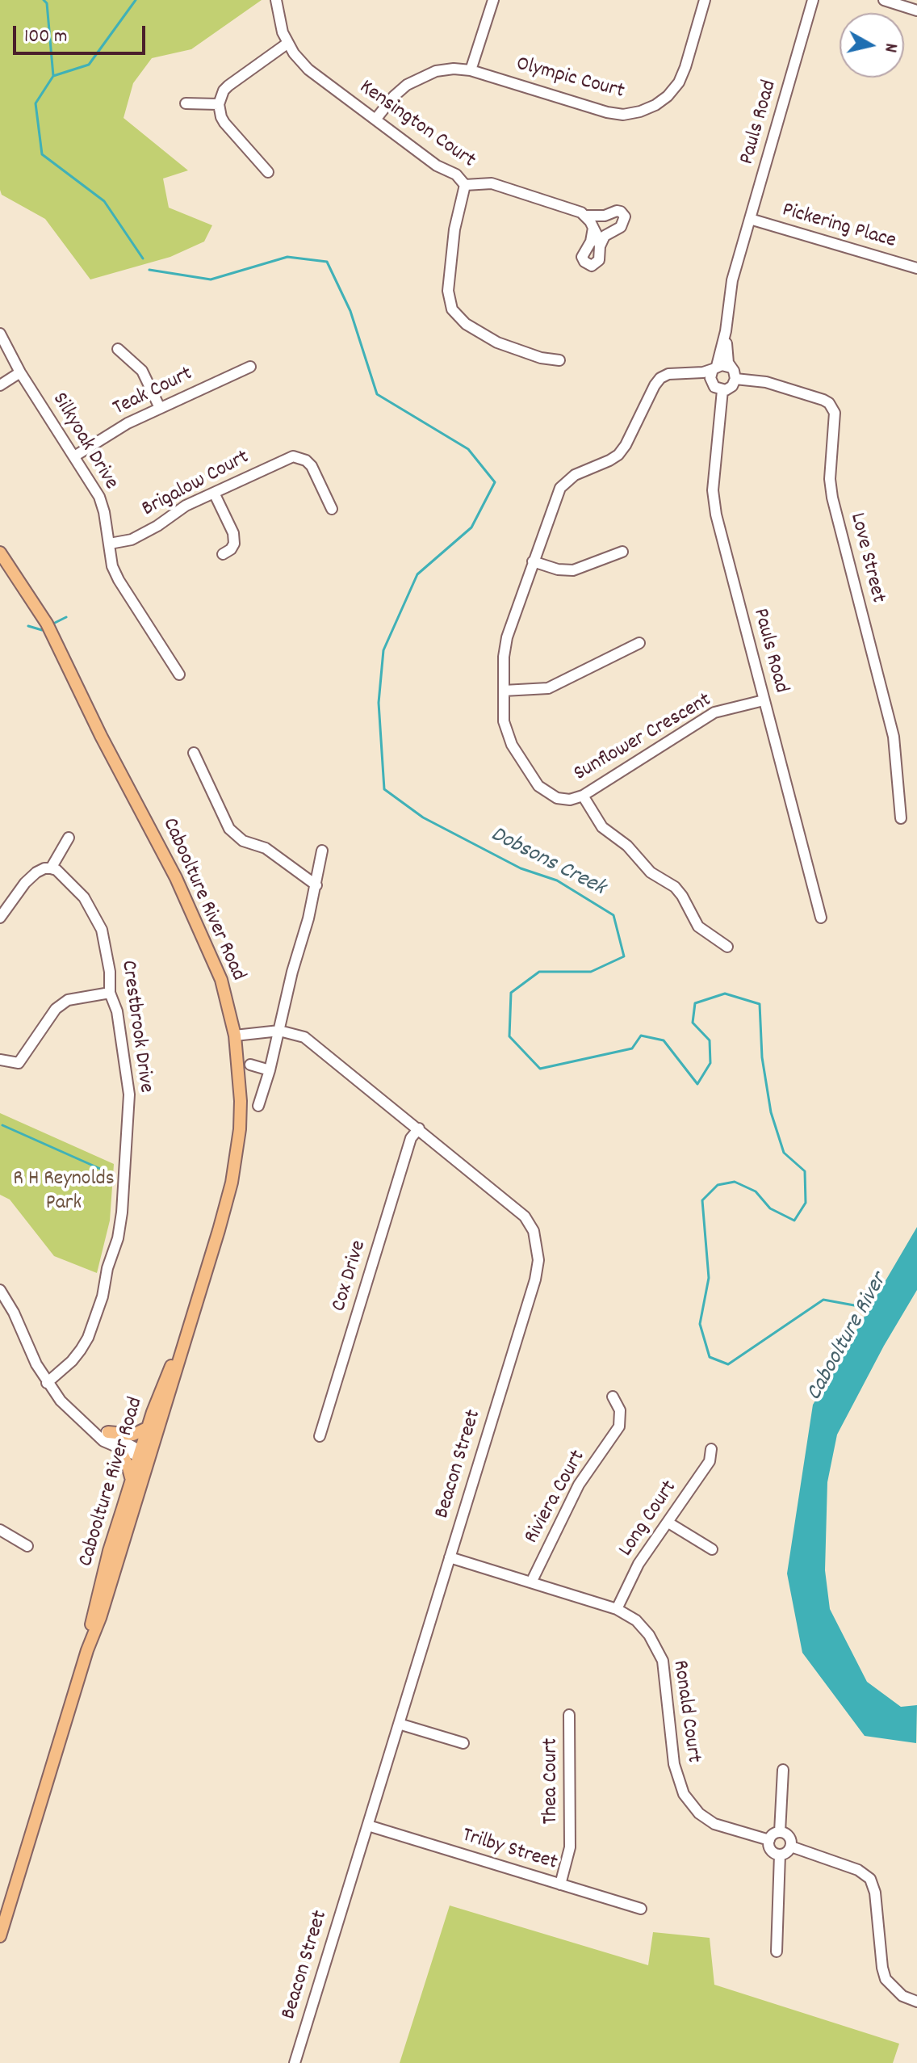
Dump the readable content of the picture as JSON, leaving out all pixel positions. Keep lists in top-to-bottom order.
{
  "streets": {
    "main road": ["Caboolture River Road"],
    "street": [
      "Olympic Court",
      "Pauls Road",
      "Kensington Court",
      "Pickering Place",
      "Teak Court",
      "Silkyoak Drive",
      "Brigalow Court",
      "Love Street",
      "Sunflower Crescent",
      "Crestbrook Drive",
      "Cox Drive",
      "Beacon Street",
      "Riviera Court",
      "Long Court",
      "Ronald Court",
      "Thea Court",
      "Trilby Street"
    ]
  },
  "crossings": [
    ["Olympic Court", "Kensington Court"],
    ["Pauls Road", "Pickering Place"],
    ["Pauls Road", "Love Street"],
    ["Pauls Road", "Sunflower Crescent"],
    ["Teak Court", "Silkyoak Drive"],
    ["Silkyoak Drive", "Brigalow Court"],
    ["Love Street", "Sunflower Crescent"],
    ["Caboolture River Road", "Beacon Street"],
    ["Cox Drive", "Beacon Street"],
    ["Beacon Street", "Ronald Court"],
    ["Beacon Street", "Trilby Street"],
    ["Riviera Court", "Ronald Court"],
    ["Long Court", "Ronald Court"],
    ["Thea Court", "Trilby Street"]
  ],
  "water": ["Dobsons Creek", "Caboolture River"],
  "parks": ["R H Reynolds Park"],
  "scale_bar": "100 m",
  "north": "right"
}
